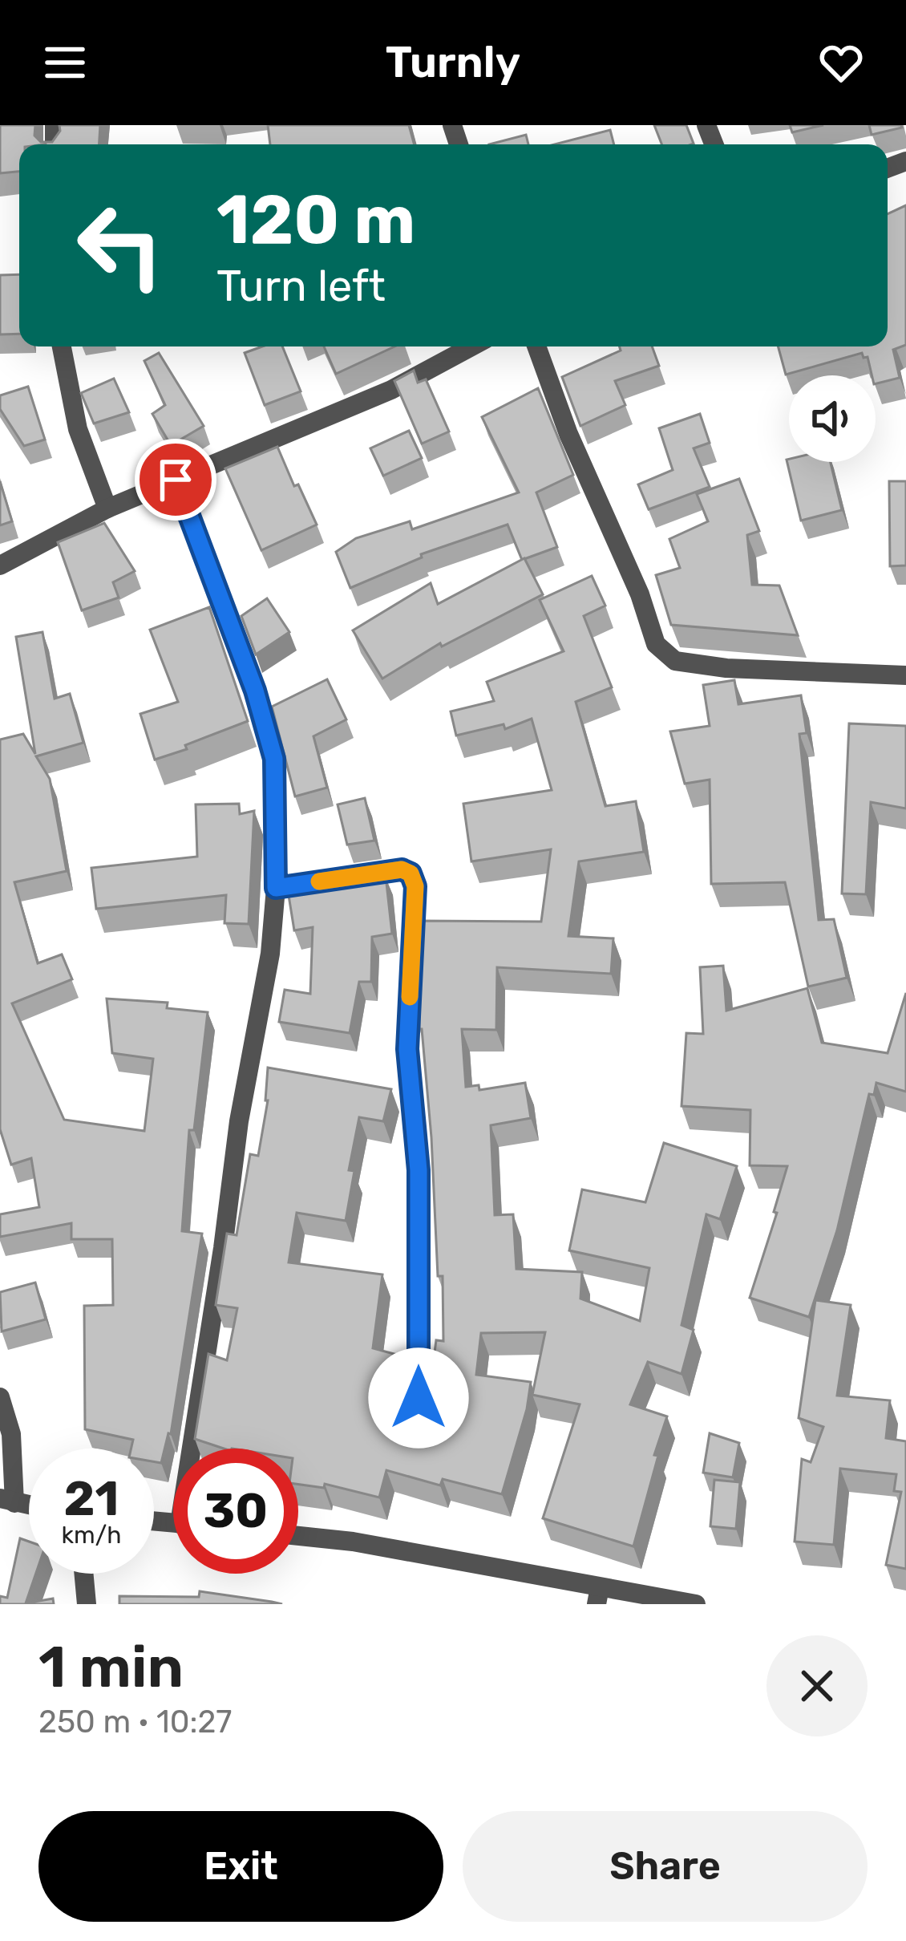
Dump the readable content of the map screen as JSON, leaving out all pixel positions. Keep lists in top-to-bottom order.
{
  "page": {
    "header": "Turnly",
    "turn": ["120 m", "Turn left"],
    "speed": "21 km/h",
    "limit": "30",
    "heading": ["1 min", "250 m · 10:27"],
    "buttons": ["Exit", "Share"]
  }
}
